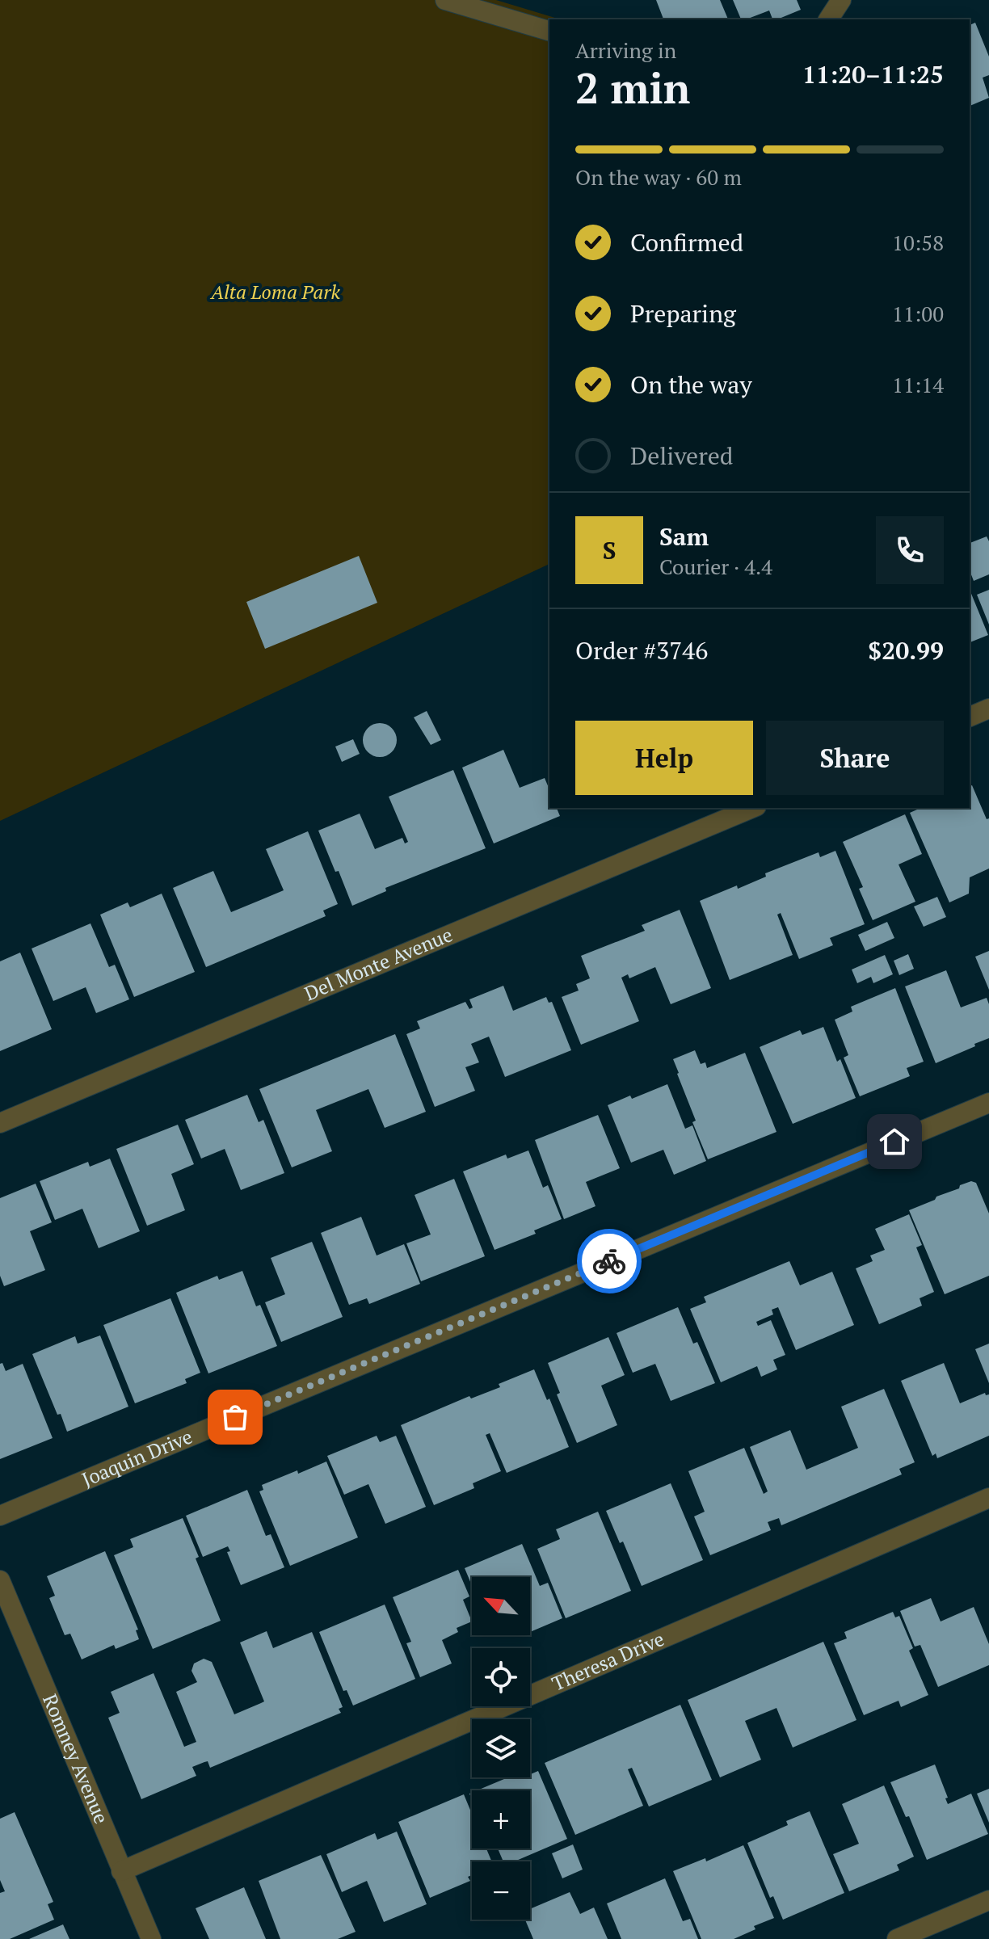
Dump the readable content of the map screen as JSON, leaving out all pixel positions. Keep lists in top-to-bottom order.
{
  "streets": {
    "street": [
      "Del Monte Avenue",
      "Joaquin Drive",
      "Theresa Drive",
      "Romney Avenue"
    ]
  },
  "crossings": [
    ["Theresa Drive", "Romney Avenue"]
  ],
  "parks": ["Alta Loma Park"],
  "north": "top left",
  "page": {
    "heading": ["2 min", "Arriving in", "11:20–11:25"],
    "panel": [
      "Sam",
      "Courier · 4.4",
      "Order #3746",
      "$20.99"
    ],
    "bar": "On the way · 60 m",
    "list": [
      ["Confirmed", "10:58"],
      ["Preparing", "11:00"],
      ["On the way", "11:14"],
      "Delivered"
    ],
    "round": "S",
    "buttons": ["Help", "Share"],
    "map_buttons": ["+", "−"]
  }
}
